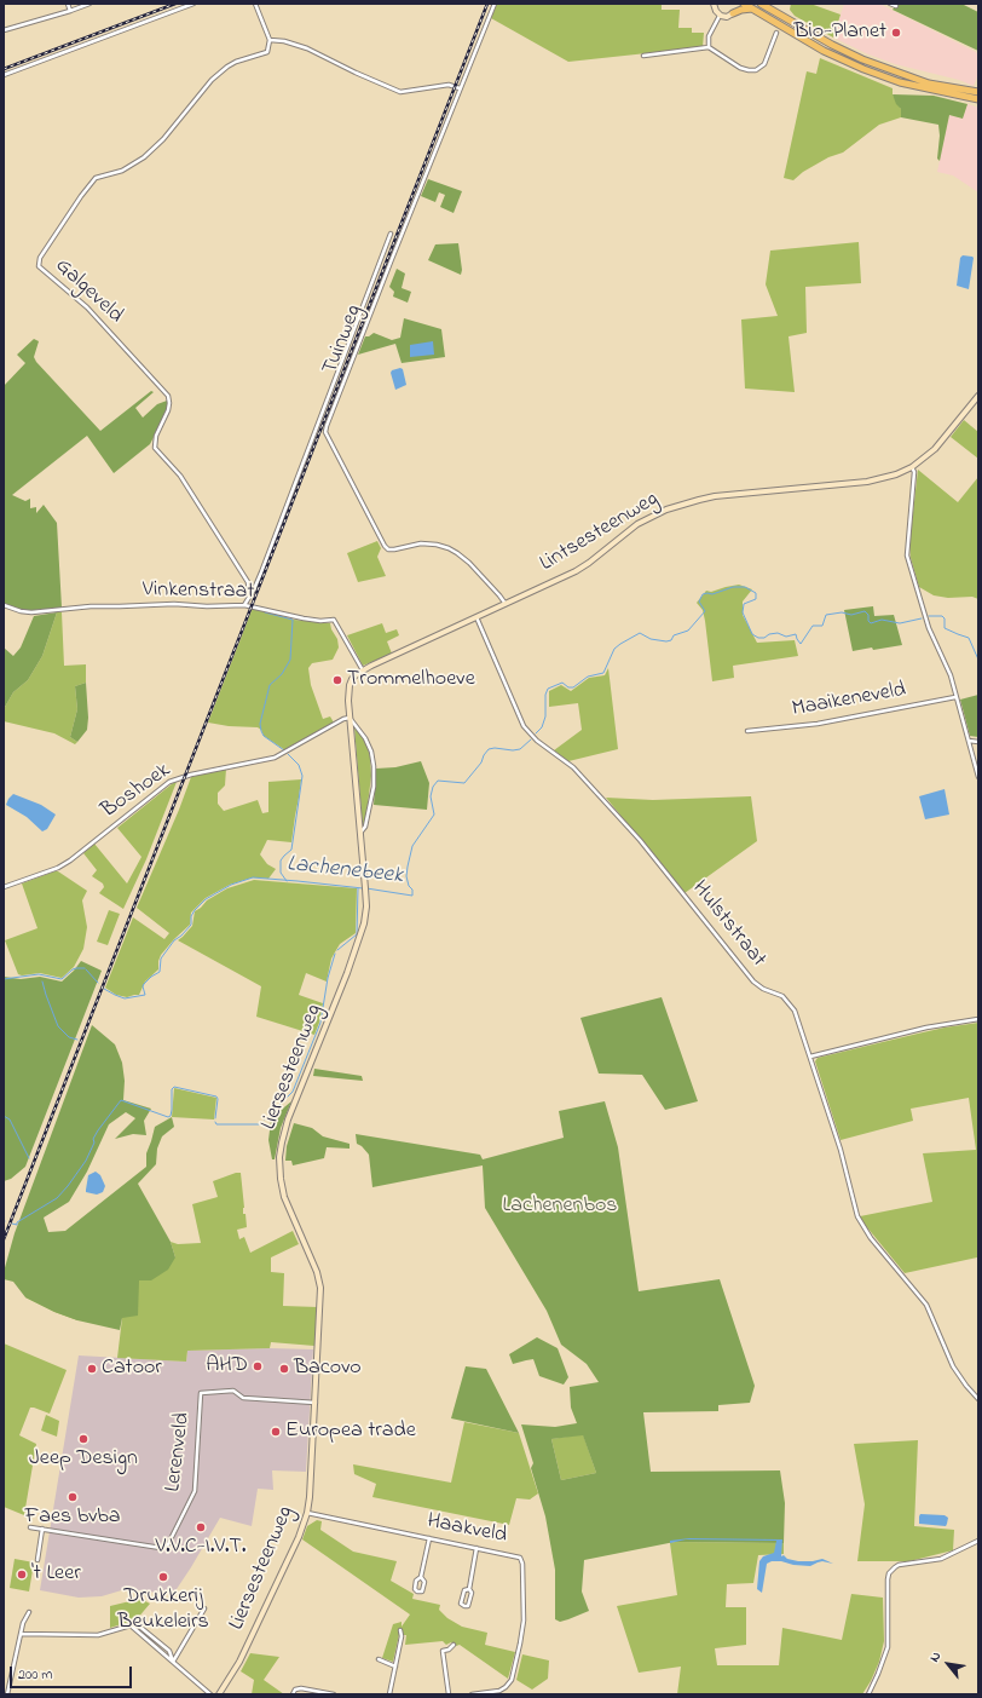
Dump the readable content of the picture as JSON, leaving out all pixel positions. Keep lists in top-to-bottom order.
{
  "streets": {
    "street": [
      "Galgeveld",
      "Tuinweg",
      "Lintsesteenweg",
      "Vinkenstraat",
      "Maaikeneveld",
      "Boshoek",
      "Hulststraat",
      "Liersesteenweg",
      "Lerenveld",
      "Haakveld"
    ]
  },
  "crossings": [
    ["Galgeveld", "Tuinweg"],
    ["Tuinweg", "Lintsesteenweg"],
    ["Tuinweg", "Vinkenstraat"],
    ["Lintsesteenweg", "Vinkenstraat"],
    ["Lintsesteenweg", "Boshoek"],
    ["Lintsesteenweg", "Hulststraat"],
    ["Lintsesteenweg", "Liersesteenweg"],
    ["Boshoek", "Liersesteenweg"],
    ["Liersesteenweg", "Lerenveld"],
    ["Liersesteenweg", "Haakveld"]
  ],
  "water": ["Lachenebeek"],
  "parks": ["Lachenenbos"],
  "places": [
    "Bio-Planet",
    "Trommelhoeve",
    "AHD",
    "Catoor",
    "Bacovo",
    "Europea trade",
    "Jeep Design",
    "Faes bvba",
    "V.V.C-I.V.T.",
    "'t Leer",
    "Drukkerij Beukeleirs"
  ],
  "scale_bar": "200 m",
  "north": "top left"
}
